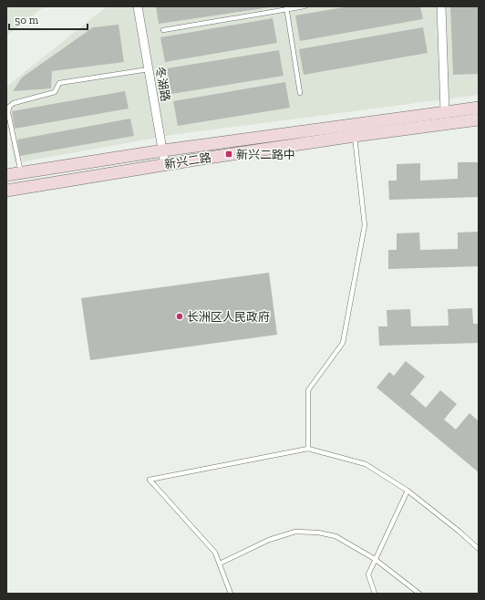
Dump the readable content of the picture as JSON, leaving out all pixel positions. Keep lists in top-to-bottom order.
{
  "streets": {
    "main road": ["新兴二路"],
    "street": ["冬湖路"]
  },
  "crossings": [
    ["冬湖路", "新兴二路"]
  ],
  "places": {
    "transit": ["新兴二路中"],
    "other": ["长洲区人民政府"]
  },
  "scale_bar": "50 m"
}
